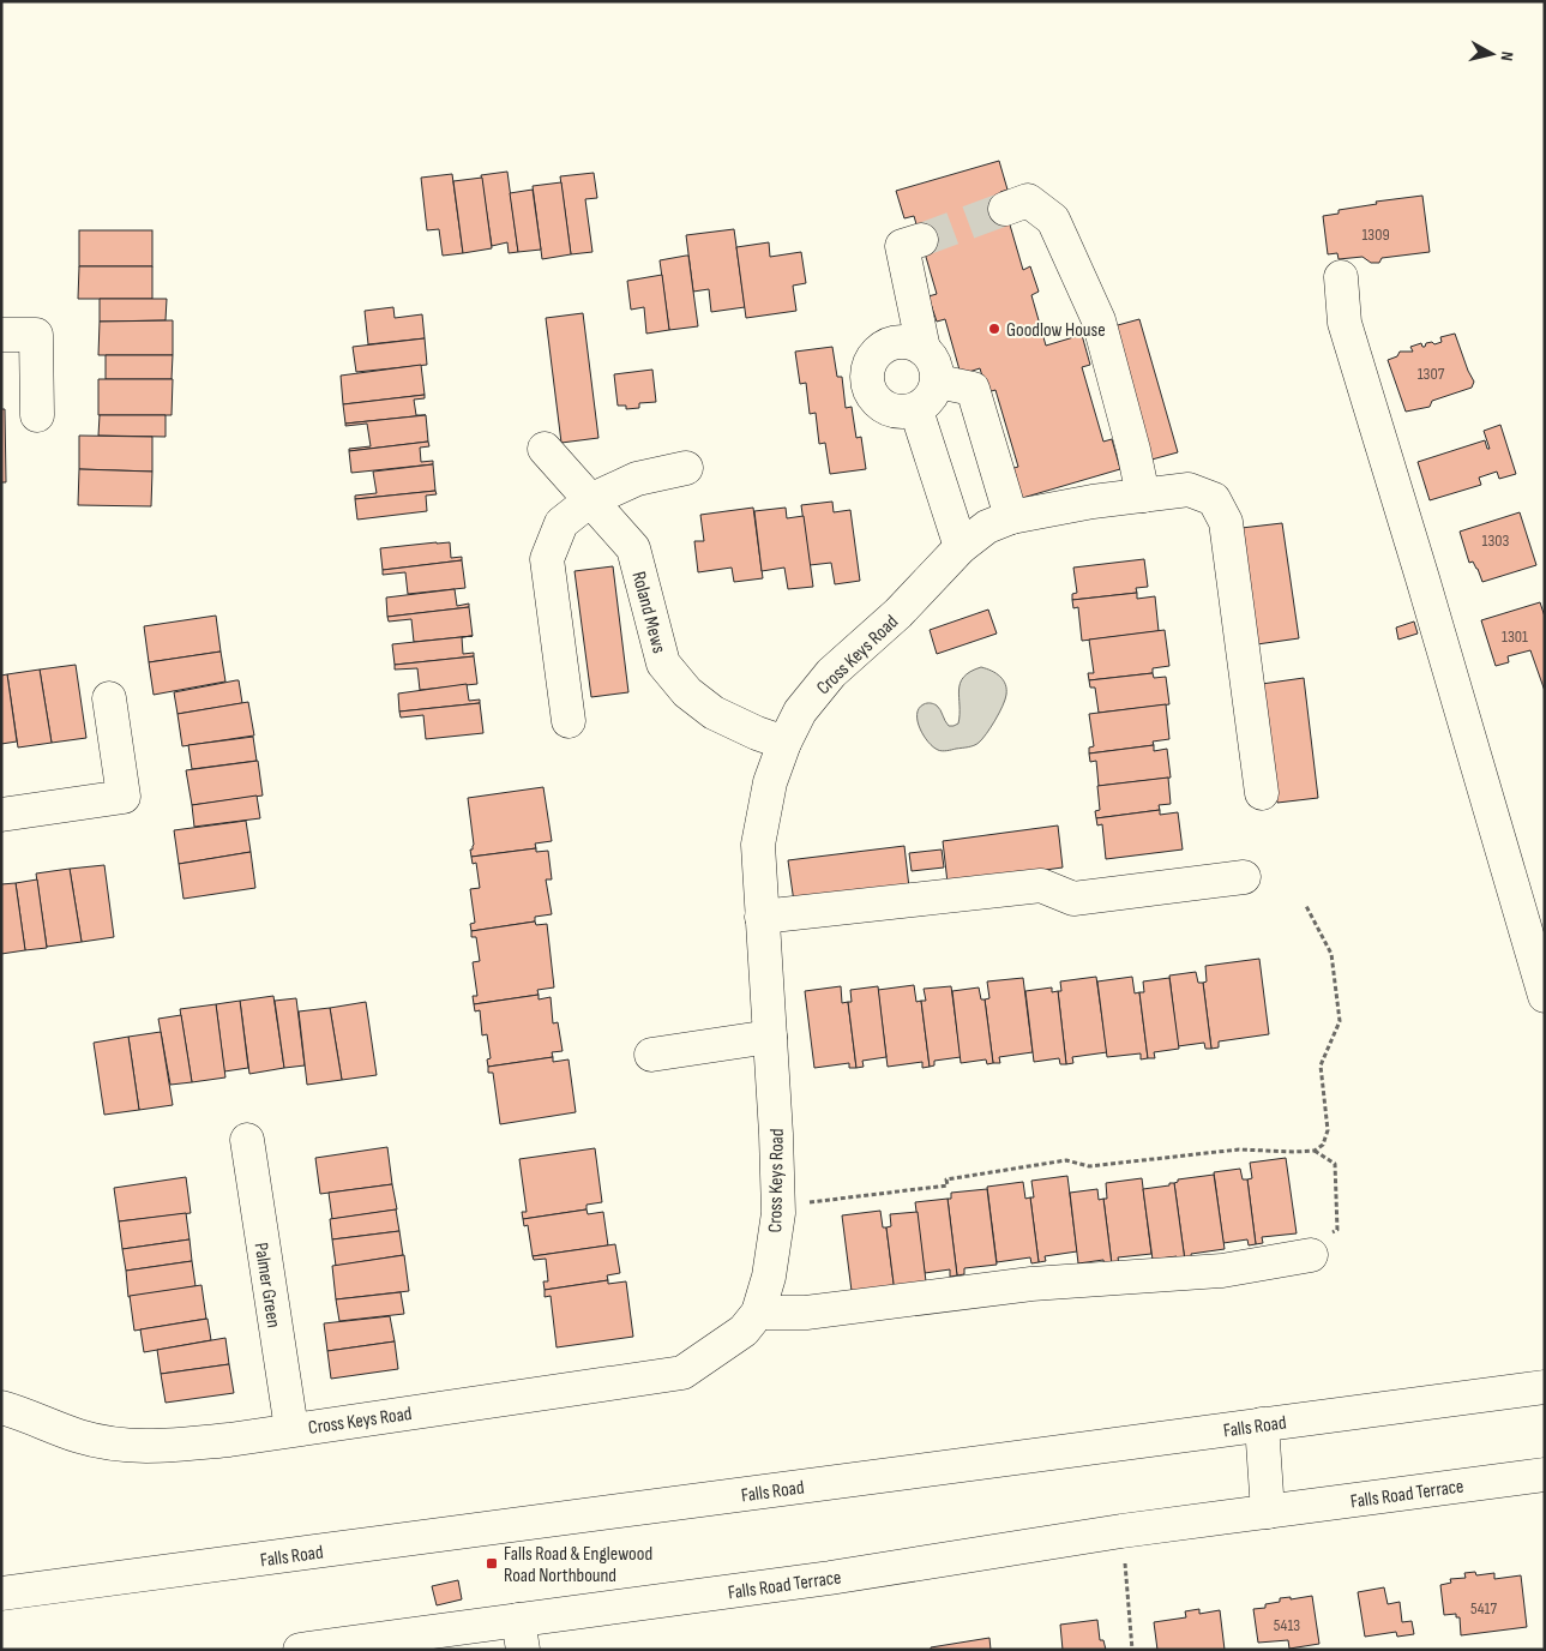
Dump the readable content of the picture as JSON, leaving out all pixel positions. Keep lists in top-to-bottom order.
{
  "streets": {
    "street": [
      "Roland Mews",
      "Cross Keys Road",
      "Palmer Green",
      "Falls Road",
      "Falls Road Terrace"
    ]
  },
  "crossings": [
    ["Roland Mews", "Cross Keys Road"],
    ["Cross Keys Road", "Palmer Green"]
  ],
  "places": {
    "other": ["Goodlow House"],
    "transit": ["Falls Road & Englewood Road Northbound"]
  },
  "house_numbers": [
    "1309",
    "1307",
    "1303",
    "1301",
    "5417",
    "5413"
  ],
  "north": "right"
}
